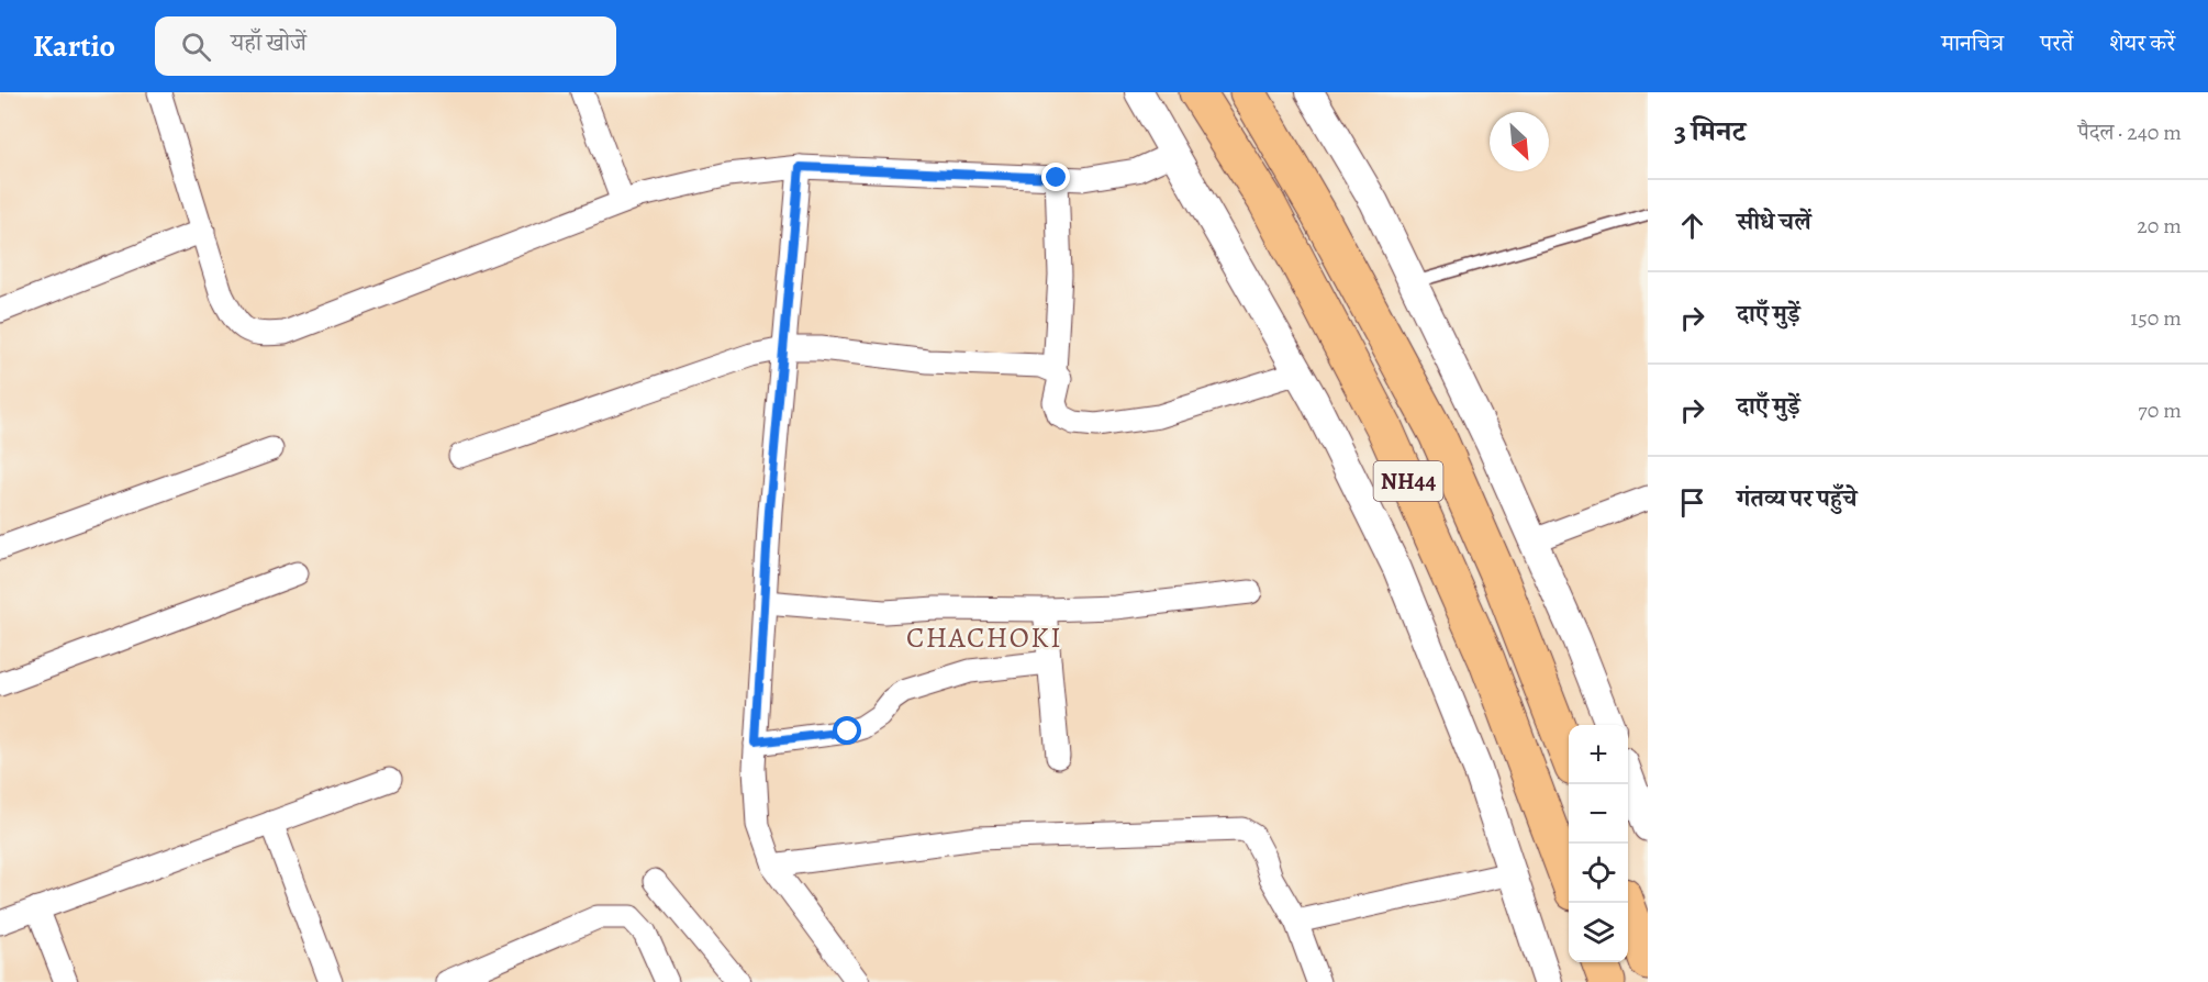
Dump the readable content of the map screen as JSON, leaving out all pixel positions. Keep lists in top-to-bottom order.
{
  "streets": {
    "highway": ["NH44"]
  },
  "districts": ["CHACHOKI"],
  "north": "bottom right",
  "page": {
    "header": "Kartio",
    "search": "यहाँ खोजें",
    "nav": ["मानचित्र", "परतें", "शेयर करें"],
    "heading": ["3 मिनट", "पैदल · 240 m"],
    "list": [
      ["सीधे चलें", "20 m"],
      ["दाएँ मुड़ें", "150 m"],
      ["दाएँ मुड़ें", "70 m"],
      "गंतव्य पर पहुँचे"
    ],
    "map_buttons": ["+", "−"]
  }
}
